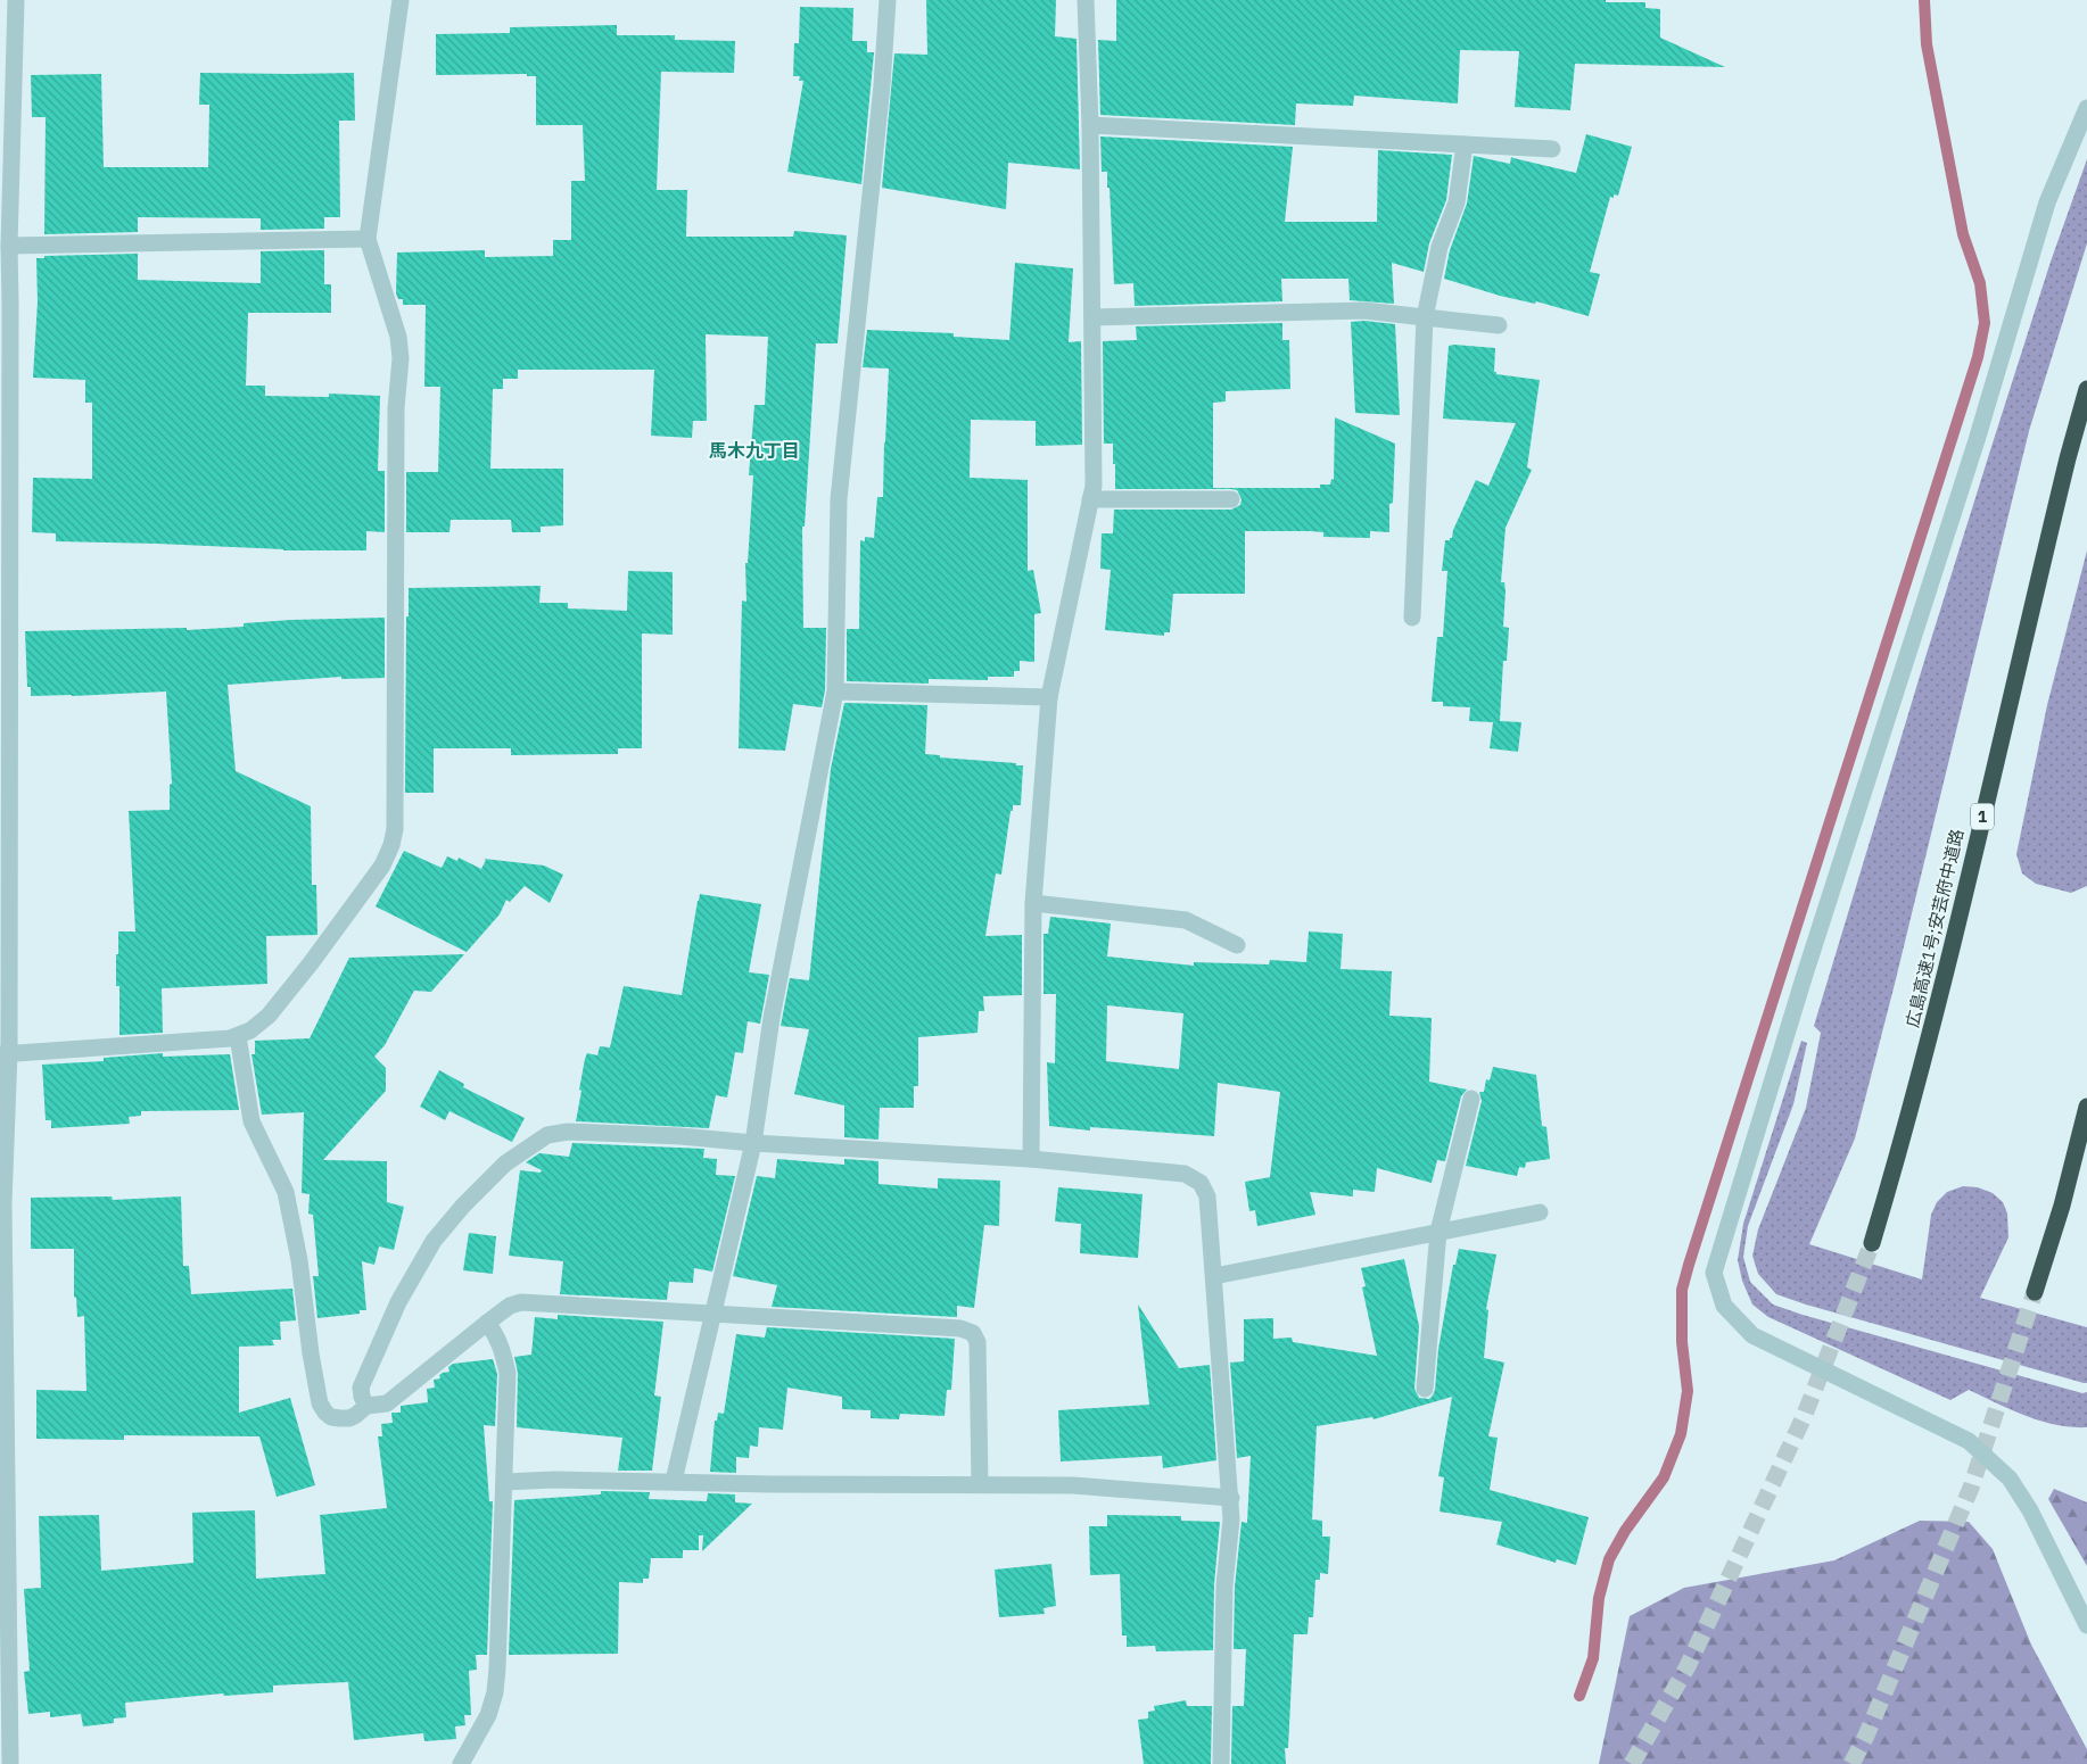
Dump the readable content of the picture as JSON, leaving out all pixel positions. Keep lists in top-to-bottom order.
{
  "streets": {
    "highway": ["1", "広島高速1号;安芸府中道路"]
  },
  "districts": ["馬木九丁目"]
}
